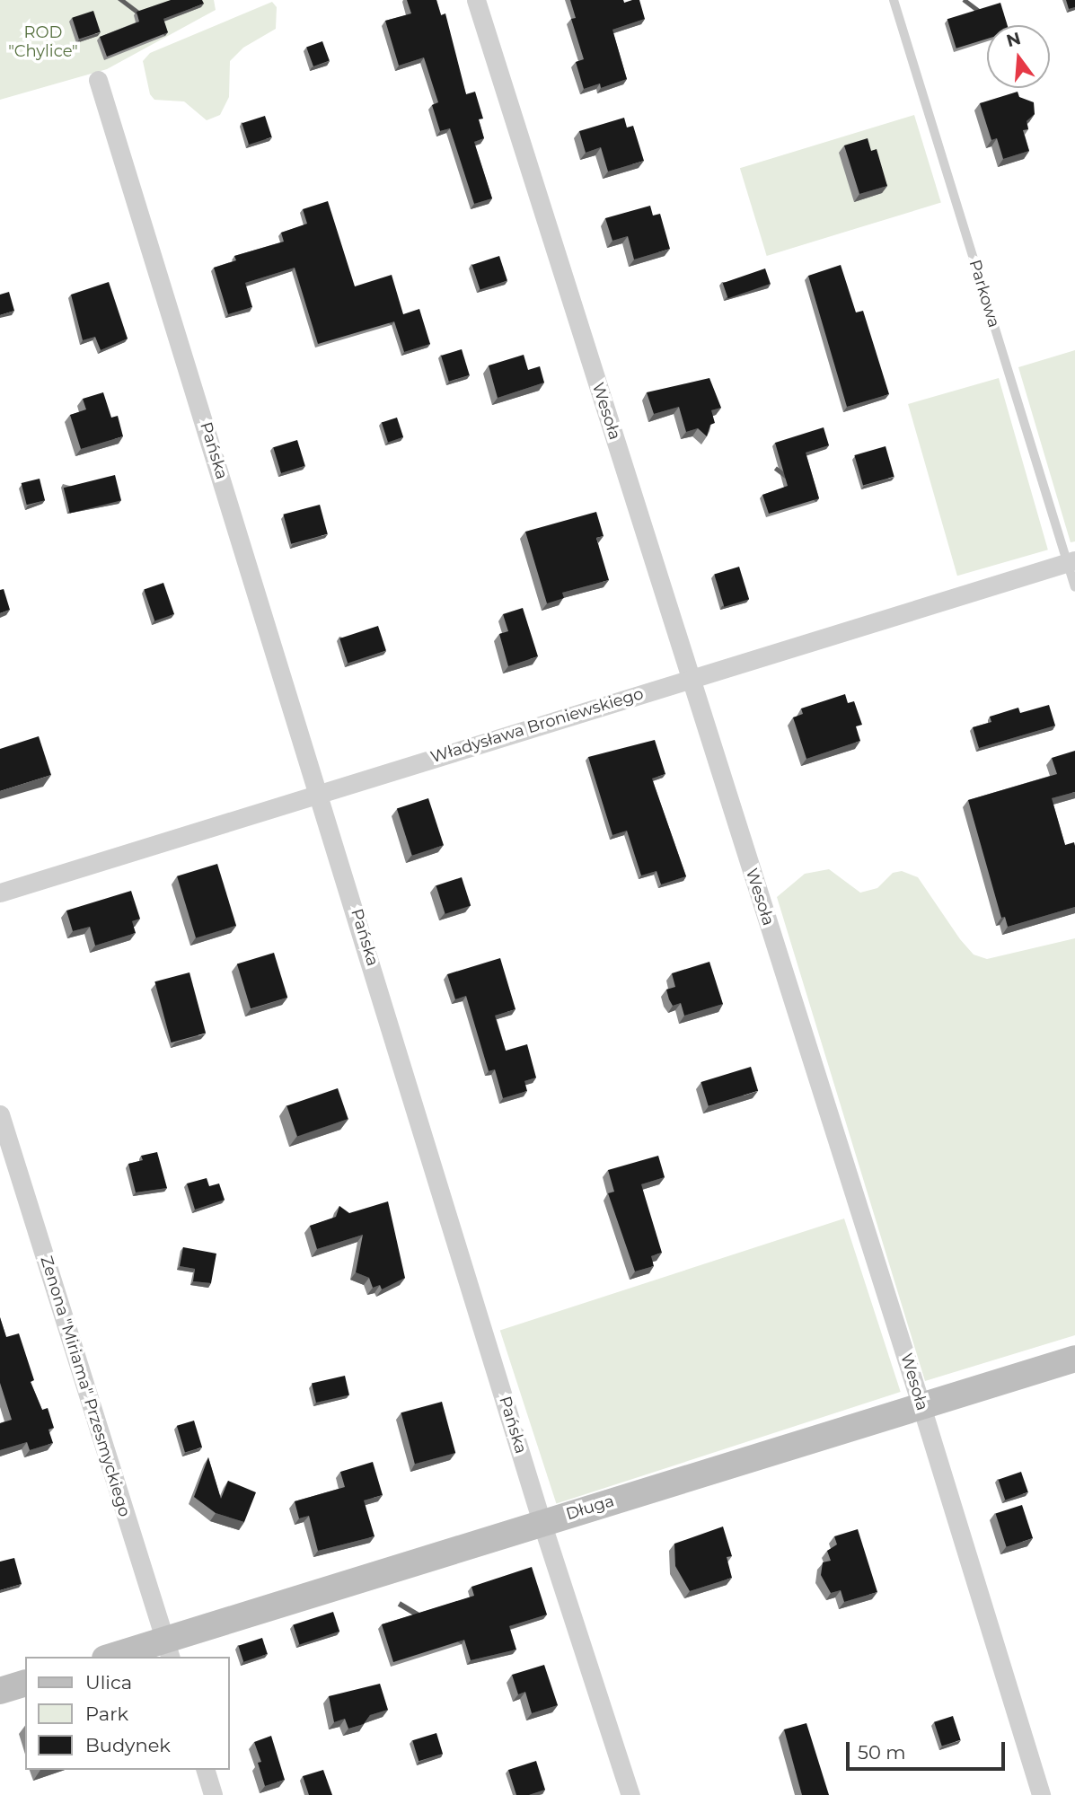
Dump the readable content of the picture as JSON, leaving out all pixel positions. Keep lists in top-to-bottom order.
{
  "streets": {
    "street": [
      "Wesoła",
      "Pańska",
      "Władysława Broniewskiego",
      "Zenona \"Miriama\" Przesmyckiego",
      "Długa"
    ],
    "lane": ["Parkowa"]
  },
  "crossings": [
    ["Parkowa", "Władysława Broniewskiego"],
    ["Wesoła", "Władysława Broniewskiego"],
    ["Wesoła", "Długa"],
    ["Pańska", "Władysława Broniewskiego"],
    ["Pańska", "Długa"],
    ["Zenona \"Miriama\" Przesmyckiego", "Długa"]
  ],
  "parks": ["ROD \"Chylice\""],
  "legend": ["Ulica", "Park", "Budynek"],
  "scale_bar": "50 m",
  "north": "top"
}
